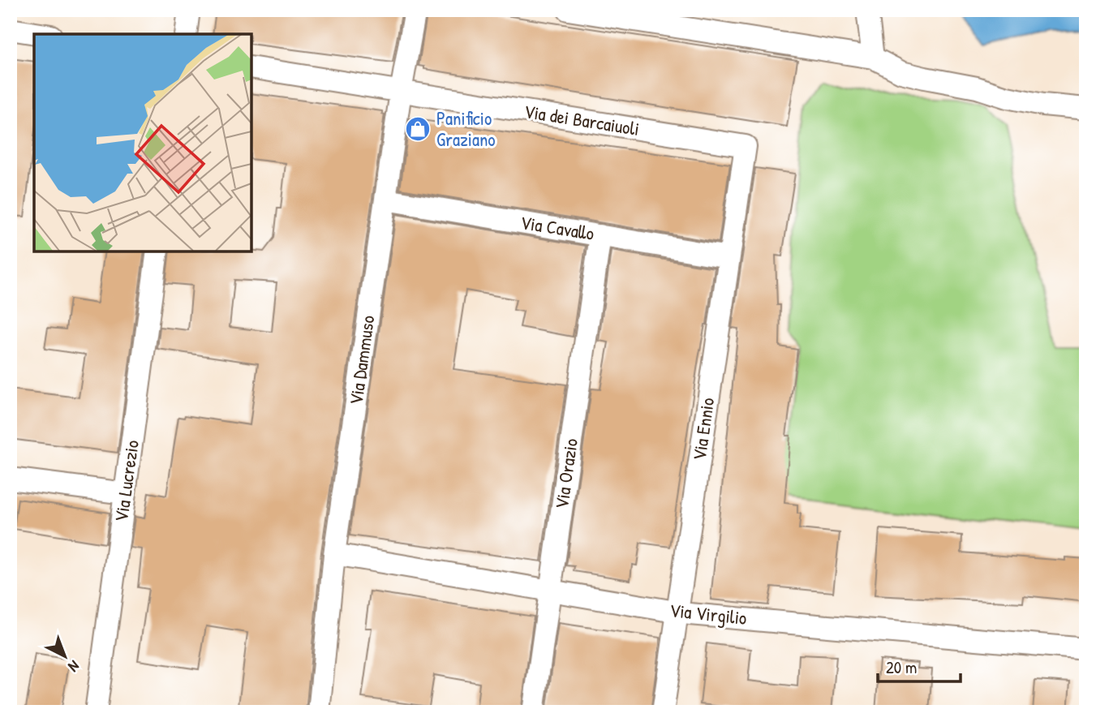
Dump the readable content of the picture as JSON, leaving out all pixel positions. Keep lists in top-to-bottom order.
{
  "streets": {
    "street": [
      "Via dei Barcaiuoli",
      "Via Cavallo",
      "Via Dammuso",
      "Via Ennio",
      "Via Orazio",
      "Via Lucrezio",
      "Via Virgilio"
    ]
  },
  "crossings": [
    ["Via dei Barcaiuoli", "Via Dammuso"],
    ["Via dei Barcaiuoli", "Via Ennio"],
    ["Via Cavallo", "Via Dammuso"],
    ["Via Cavallo", "Via Ennio"],
    ["Via Cavallo", "Via Orazio"],
    ["Via Dammuso", "Via Virgilio"],
    ["Via Ennio", "Via Virgilio"],
    ["Via Orazio", "Via Virgilio"]
  ],
  "places": {
    "shop": ["Panificio Graziano"]
  },
  "scale_bar": "20 m",
  "north": "bottom right"
}
